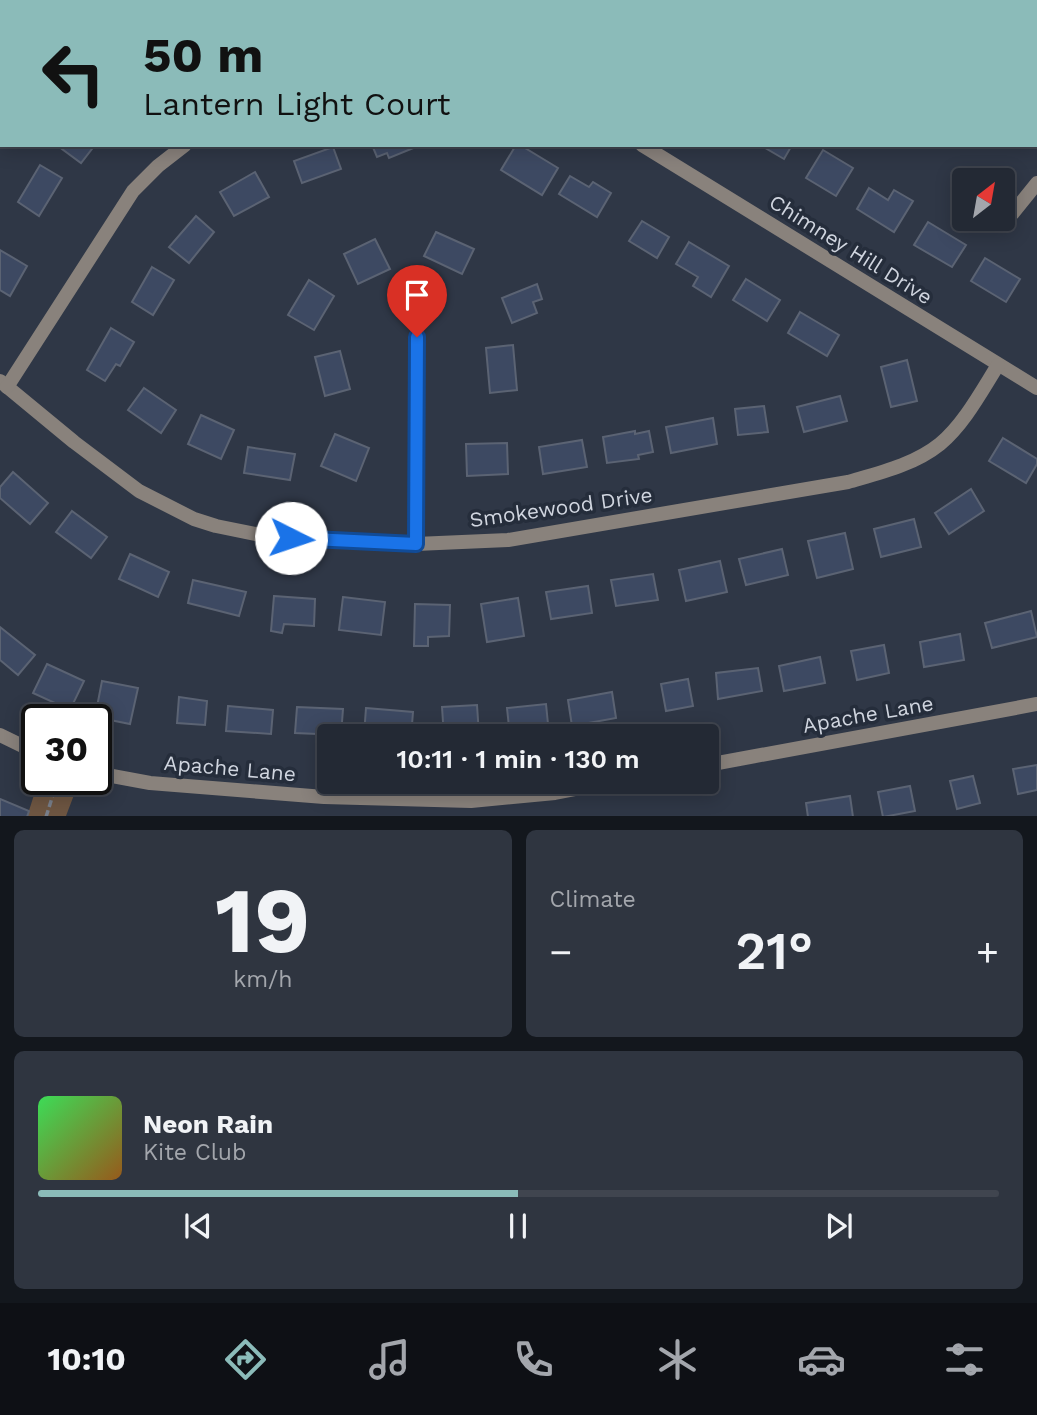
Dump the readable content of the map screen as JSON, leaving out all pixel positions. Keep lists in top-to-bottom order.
{
  "streets": {
    "street": ["Chimney Hill Drive", "Smokewood Drive", "Apache Lane"]
  },
  "crossings": [
    ["Chimney Hill Drive", "Smokewood Drive"]
  ],
  "north": "top right",
  "page": {
    "turn": ["50 m", "Lantern Light Court"],
    "limit": "30",
    "trip": "10:11 · 1 min · 130 m",
    "tile": [
      ["19", "km/h"],
      "Climate"
    ],
    "heat": ["−", "21°", "+"],
    "song": ["Neon Rain", "Kite Club"],
    "tabs": "10:10"
  }
}
